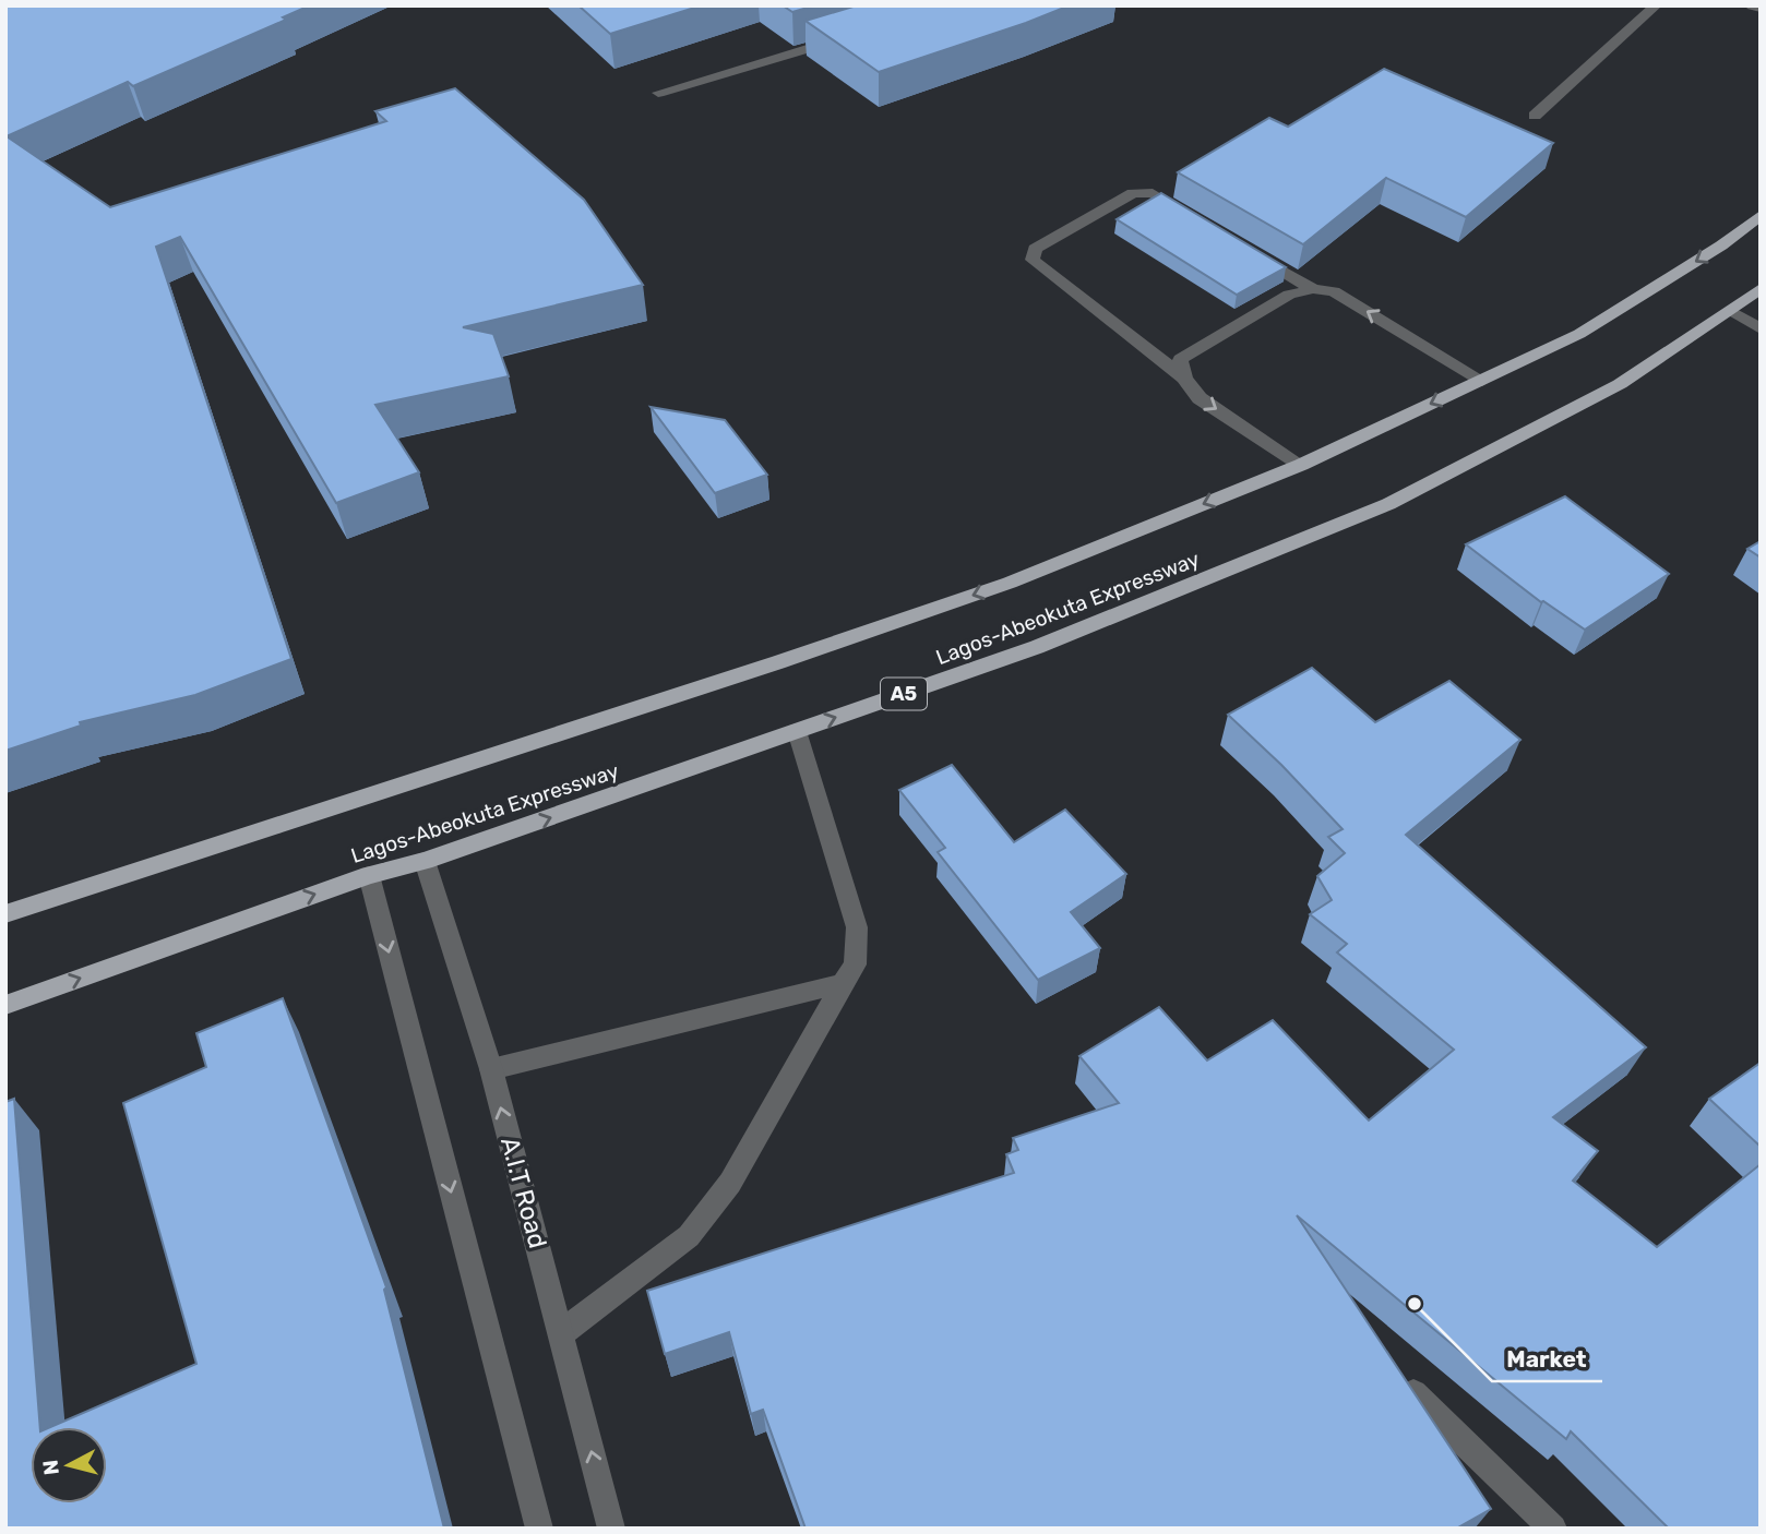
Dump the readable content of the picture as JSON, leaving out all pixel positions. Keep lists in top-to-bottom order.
{
  "streets": {
    "highway": ["Lagos-Abeokuta Expressway", "A5"],
    "street": ["A.I.T Road"]
  },
  "crossings": [
    ["Lagos-Abeokuta Expressway", "A.I.T Road"]
  ],
  "places": ["Market"],
  "north": "left"
}
